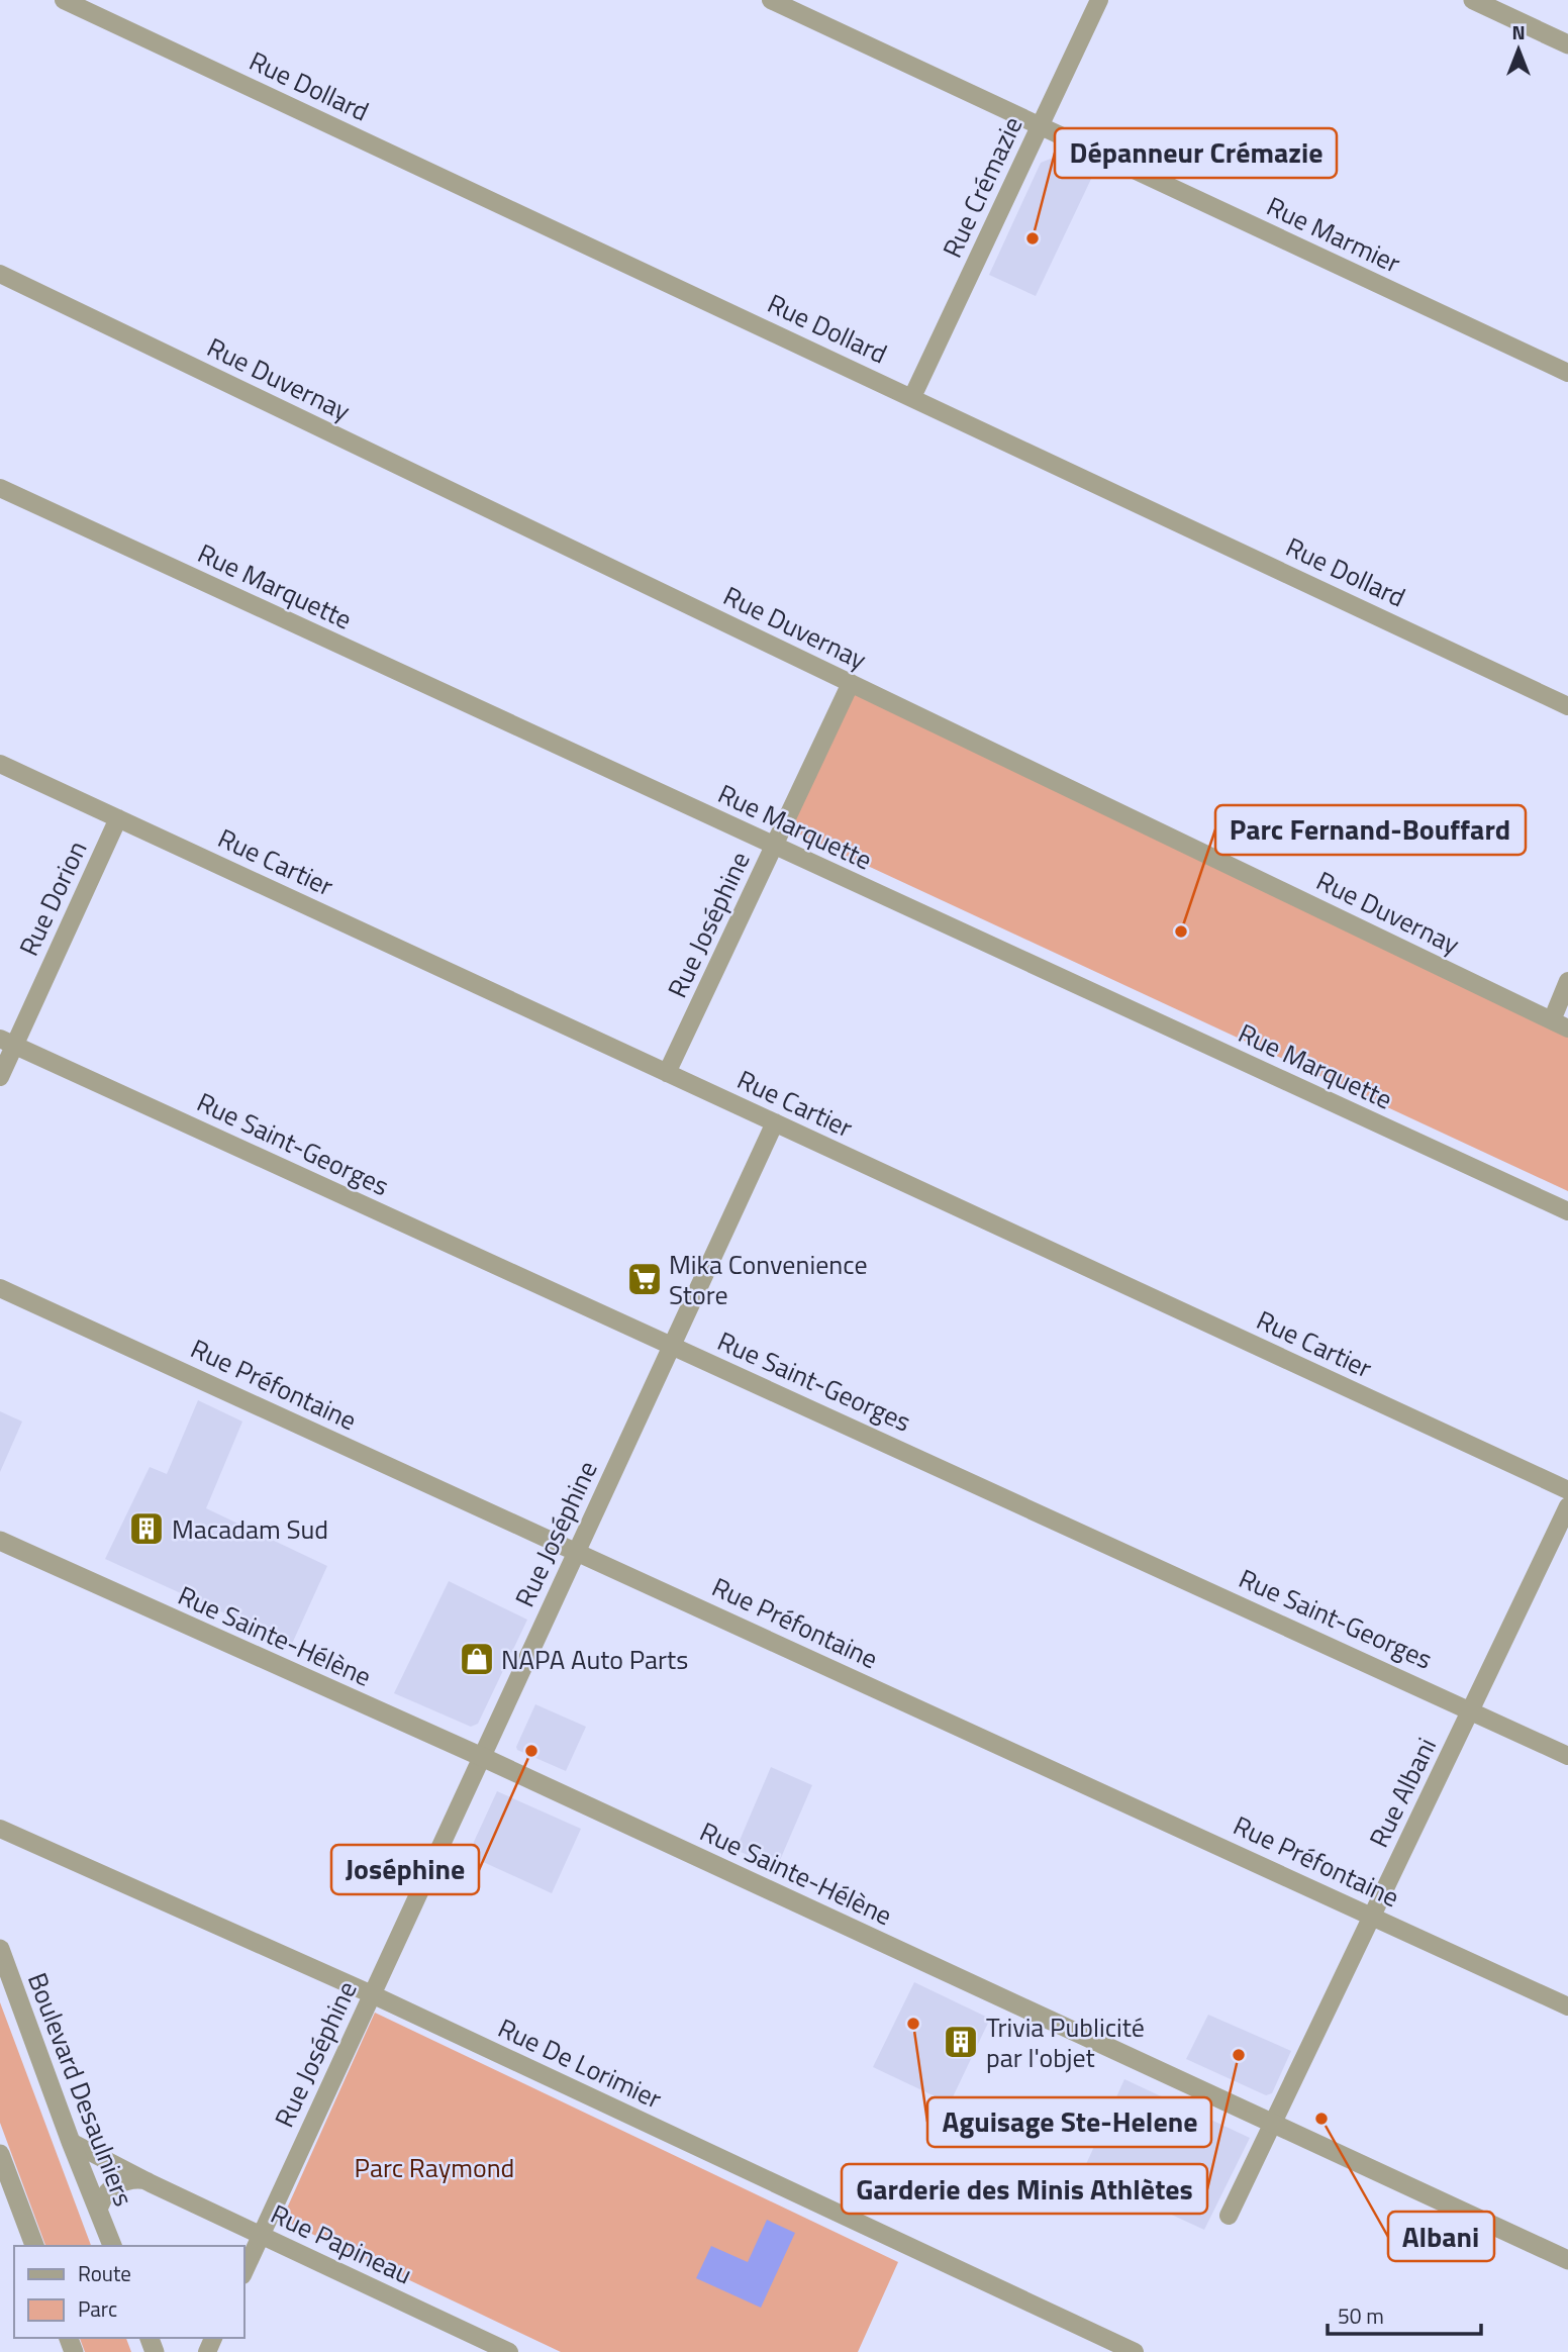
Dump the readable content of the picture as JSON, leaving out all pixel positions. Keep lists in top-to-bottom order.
{
  "streets": {
    "street": [
      "Rue Dollard",
      "Rue Crémazie",
      "Rue Marmier",
      "Rue Duvernay",
      "Rue Marquette",
      "Rue Cartier",
      "Rue Dorion",
      "Rue Joséphine",
      "Rue Saint-Georges",
      "Rue Préfontaine",
      "Rue Sainte-Hélène",
      "Rue Albani",
      "Rue De Lorimier",
      "Boulevard Desaulniers",
      "Rue Papineau"
    ]
  },
  "crossings": [
    ["Rue Dollard", "Rue Crémazie"],
    ["Rue Crémazie", "Rue Marmier"],
    ["Rue Duvernay", "Rue Joséphine"],
    ["Rue Marquette", "Rue Joséphine"],
    ["Rue Cartier", "Rue Dorion"],
    ["Rue Cartier", "Rue Joséphine"],
    ["Rue Dorion", "Rue Saint-Georges"],
    ["Rue Joséphine", "Rue Saint-Georges"],
    ["Rue Joséphine", "Rue Préfontaine"],
    ["Rue Joséphine", "Rue Sainte-Hélène"],
    ["Rue Joséphine", "Rue De Lorimier"],
    ["Rue Joséphine", "Rue Papineau"],
    ["Rue Saint-Georges", "Rue Albani"],
    ["Rue Préfontaine", "Rue Albani"],
    ["Rue Sainte-Hélène", "Rue Albani"],
    ["Boulevard Desaulniers", "Rue Papineau"]
  ],
  "parks": ["Parc Raymond"],
  "places": {
    "other": [
      "Dépanneur Crémazie",
      "Parc Fernand-Bouffard",
      "Joséphine",
      "Aguisage Ste-Helene",
      "Garderie des Minis Athlètes",
      "Albani"
    ],
    "supermarket": ["Mika Convenience Store"],
    "building": ["Macadam Sud", "Trivia Publicité par l'objet"],
    "shop": ["NAPA Auto Parts"]
  },
  "legend": ["Route", "Parc"],
  "scale_bar": "50 m",
  "north": "top"
}
